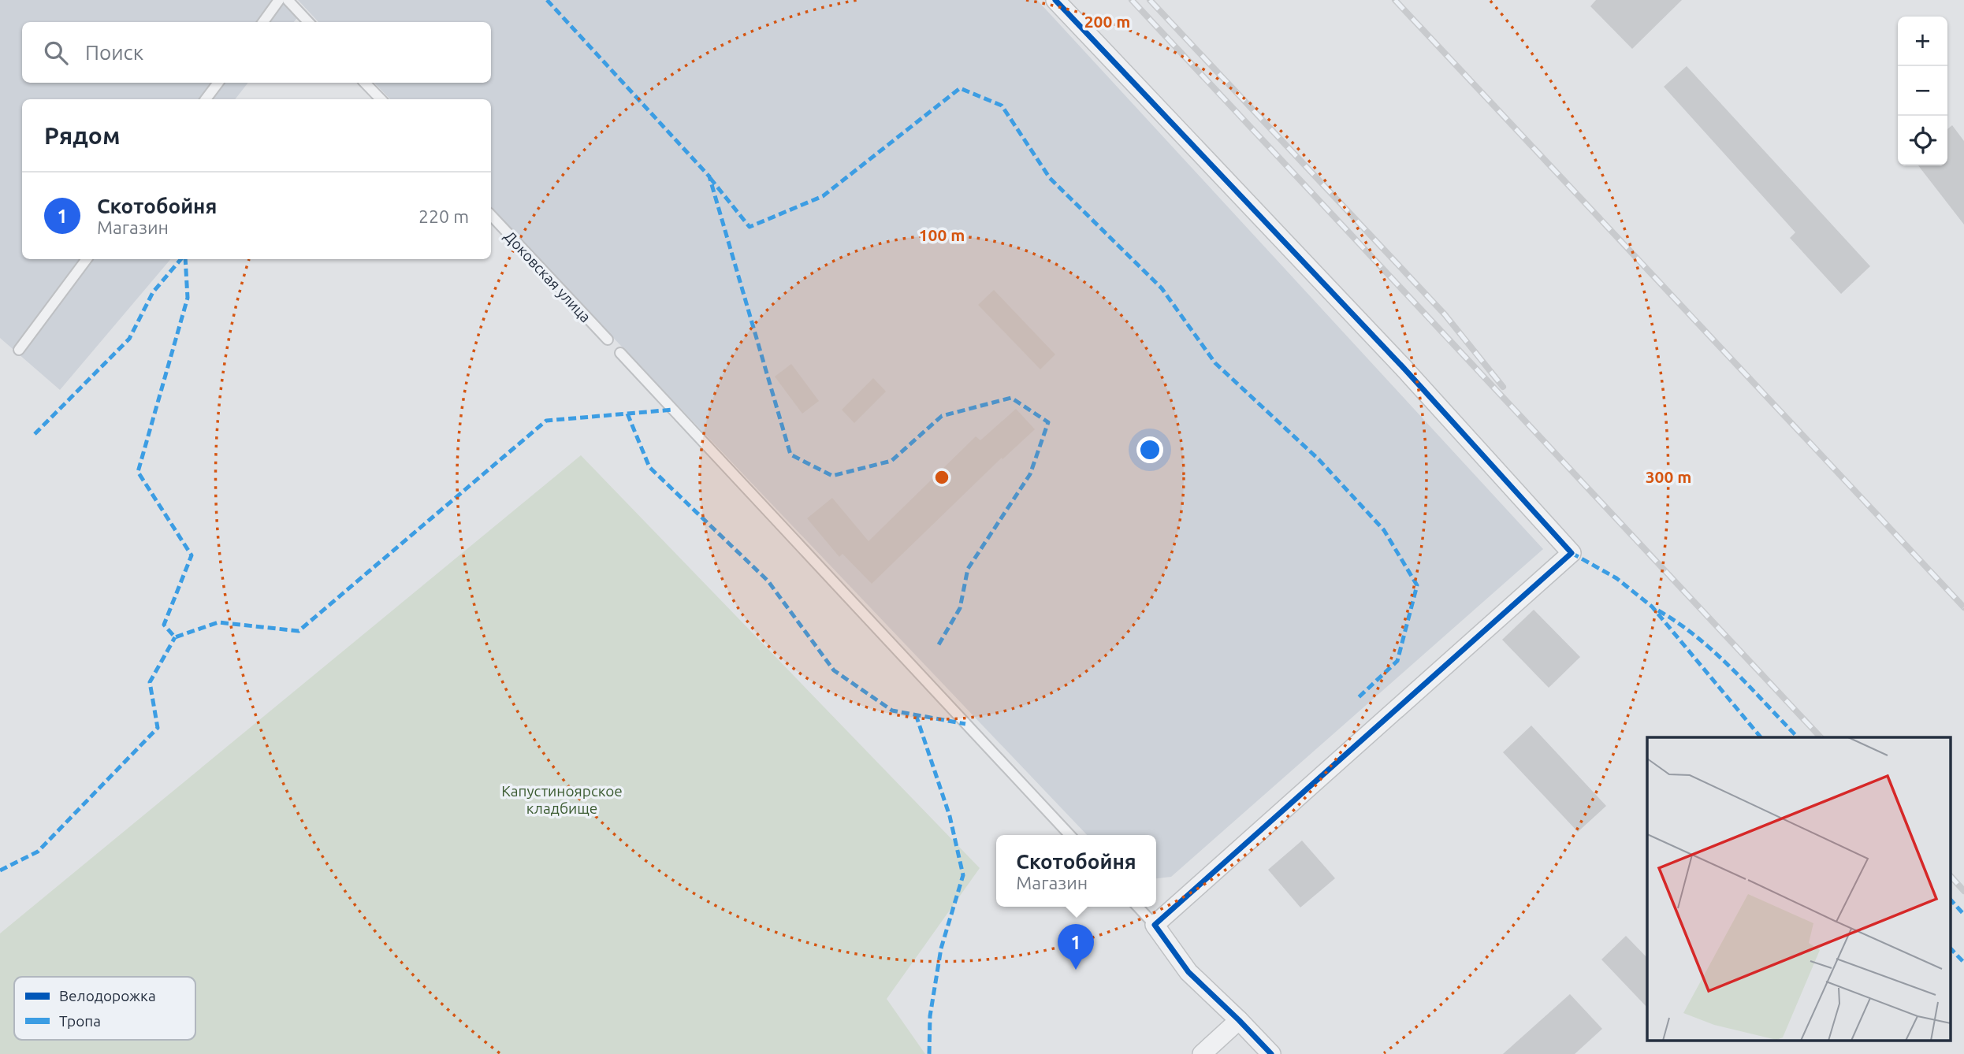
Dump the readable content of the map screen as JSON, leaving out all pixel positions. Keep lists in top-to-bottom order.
{
  "streets": {
    "lane": ["Доковская улица"]
  },
  "parks": ["Капустиноярское кладбище"],
  "legend": ["Велодорожка", "Тропа"],
  "page": {
    "map_buttons": ["+", "−"],
    "search": "Поиск",
    "heading": "Рядом",
    "list": [
      {
        "mark": "1",
        "name": "Скотобойня",
        "note": "Магазин",
        "value": "220 m"
      }
    ],
    "popup": ["Скотобойня", "Магазин"],
    "pins": "1"
  },
  "rings": ["200 m", "100 m", "300 m"]
}
